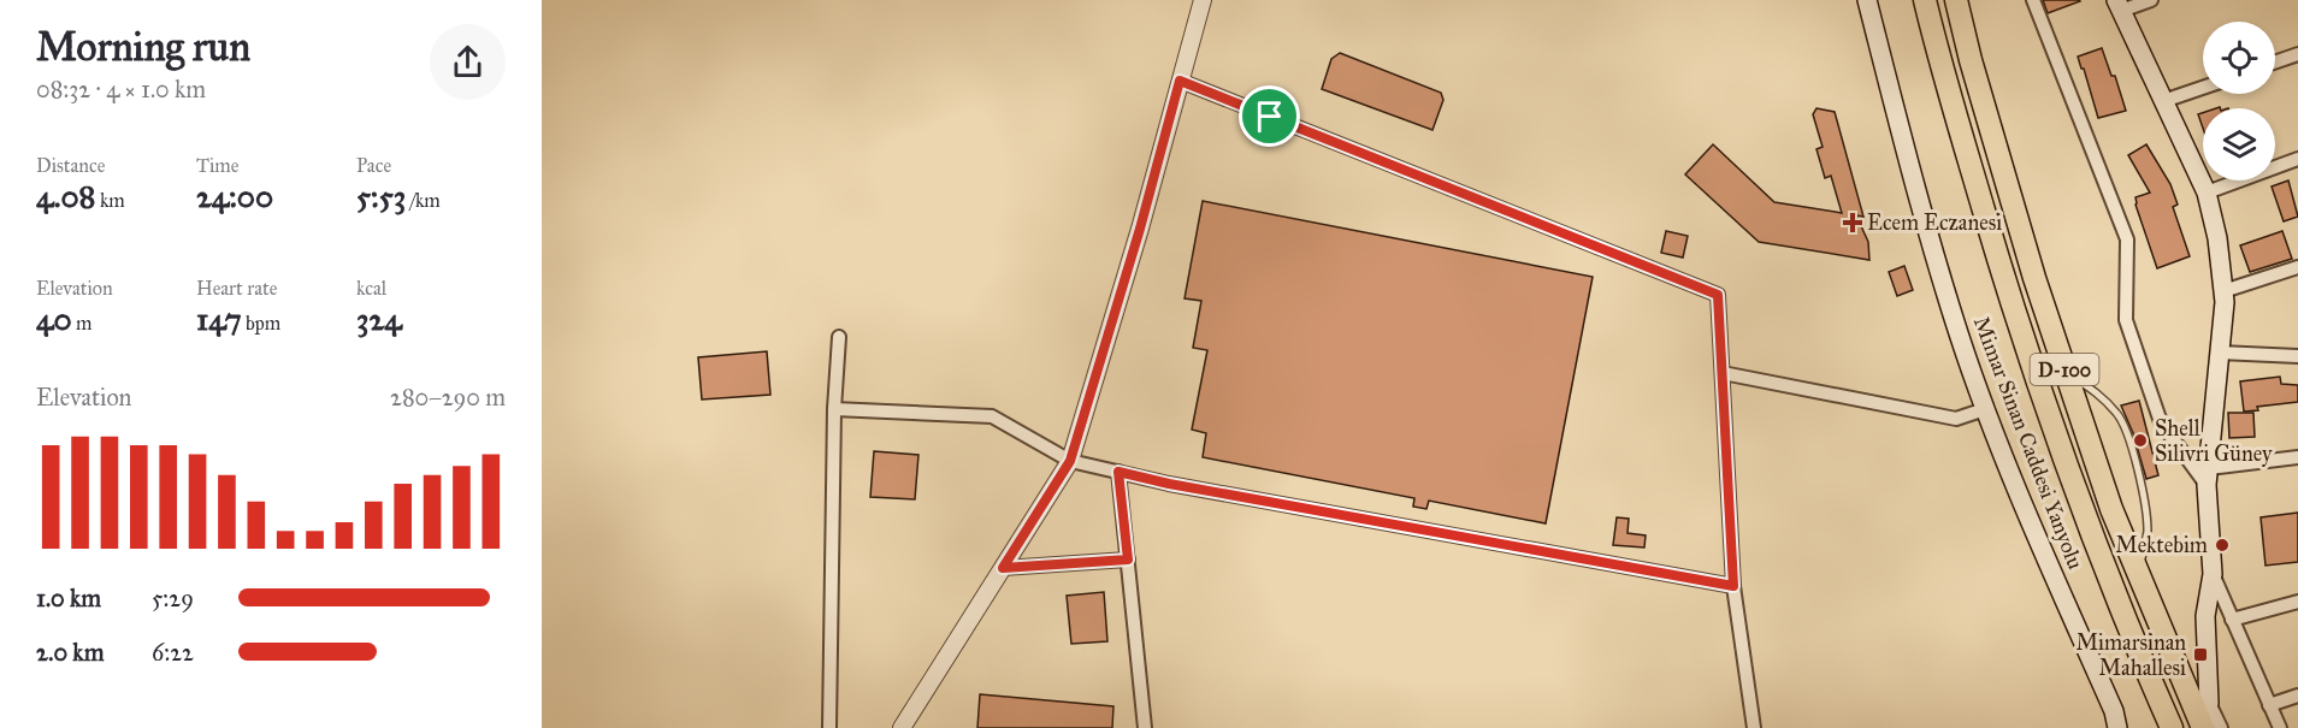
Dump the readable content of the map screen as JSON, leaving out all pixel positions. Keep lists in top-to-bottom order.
{
  "streets": {
    "highway": ["D-100"],
    "main road": ["Mimar Sinan Caddesi Yanyolu"]
  },
  "places": {
    "health": ["Ecem Eczanesi"],
    "other": ["Shell Silivri Güney", "Mektebim"],
    "transit": ["Mimarsinan Mahallesi"]
  },
  "page": {
    "heading": ["Morning run", "08:32 · 4 × 1.0 km"],
    "stats": [
      ["Distance", "4.08 km"],
      ["Time", "24:00"],
      ["Pace", "5:53 /km"],
      ["Elevation", "40 m"],
      ["Heart rate", "147 bpm"],
      ["kcal", "324"]
    ],
    "chart": ["Elevation", "280–290 m"],
    "list": [
      {
        "name": "1.0 km",
        "note": "5:29"
      },
      {
        "name": "2.0 km",
        "note": "6:22"
      }
    ]
  }
}
